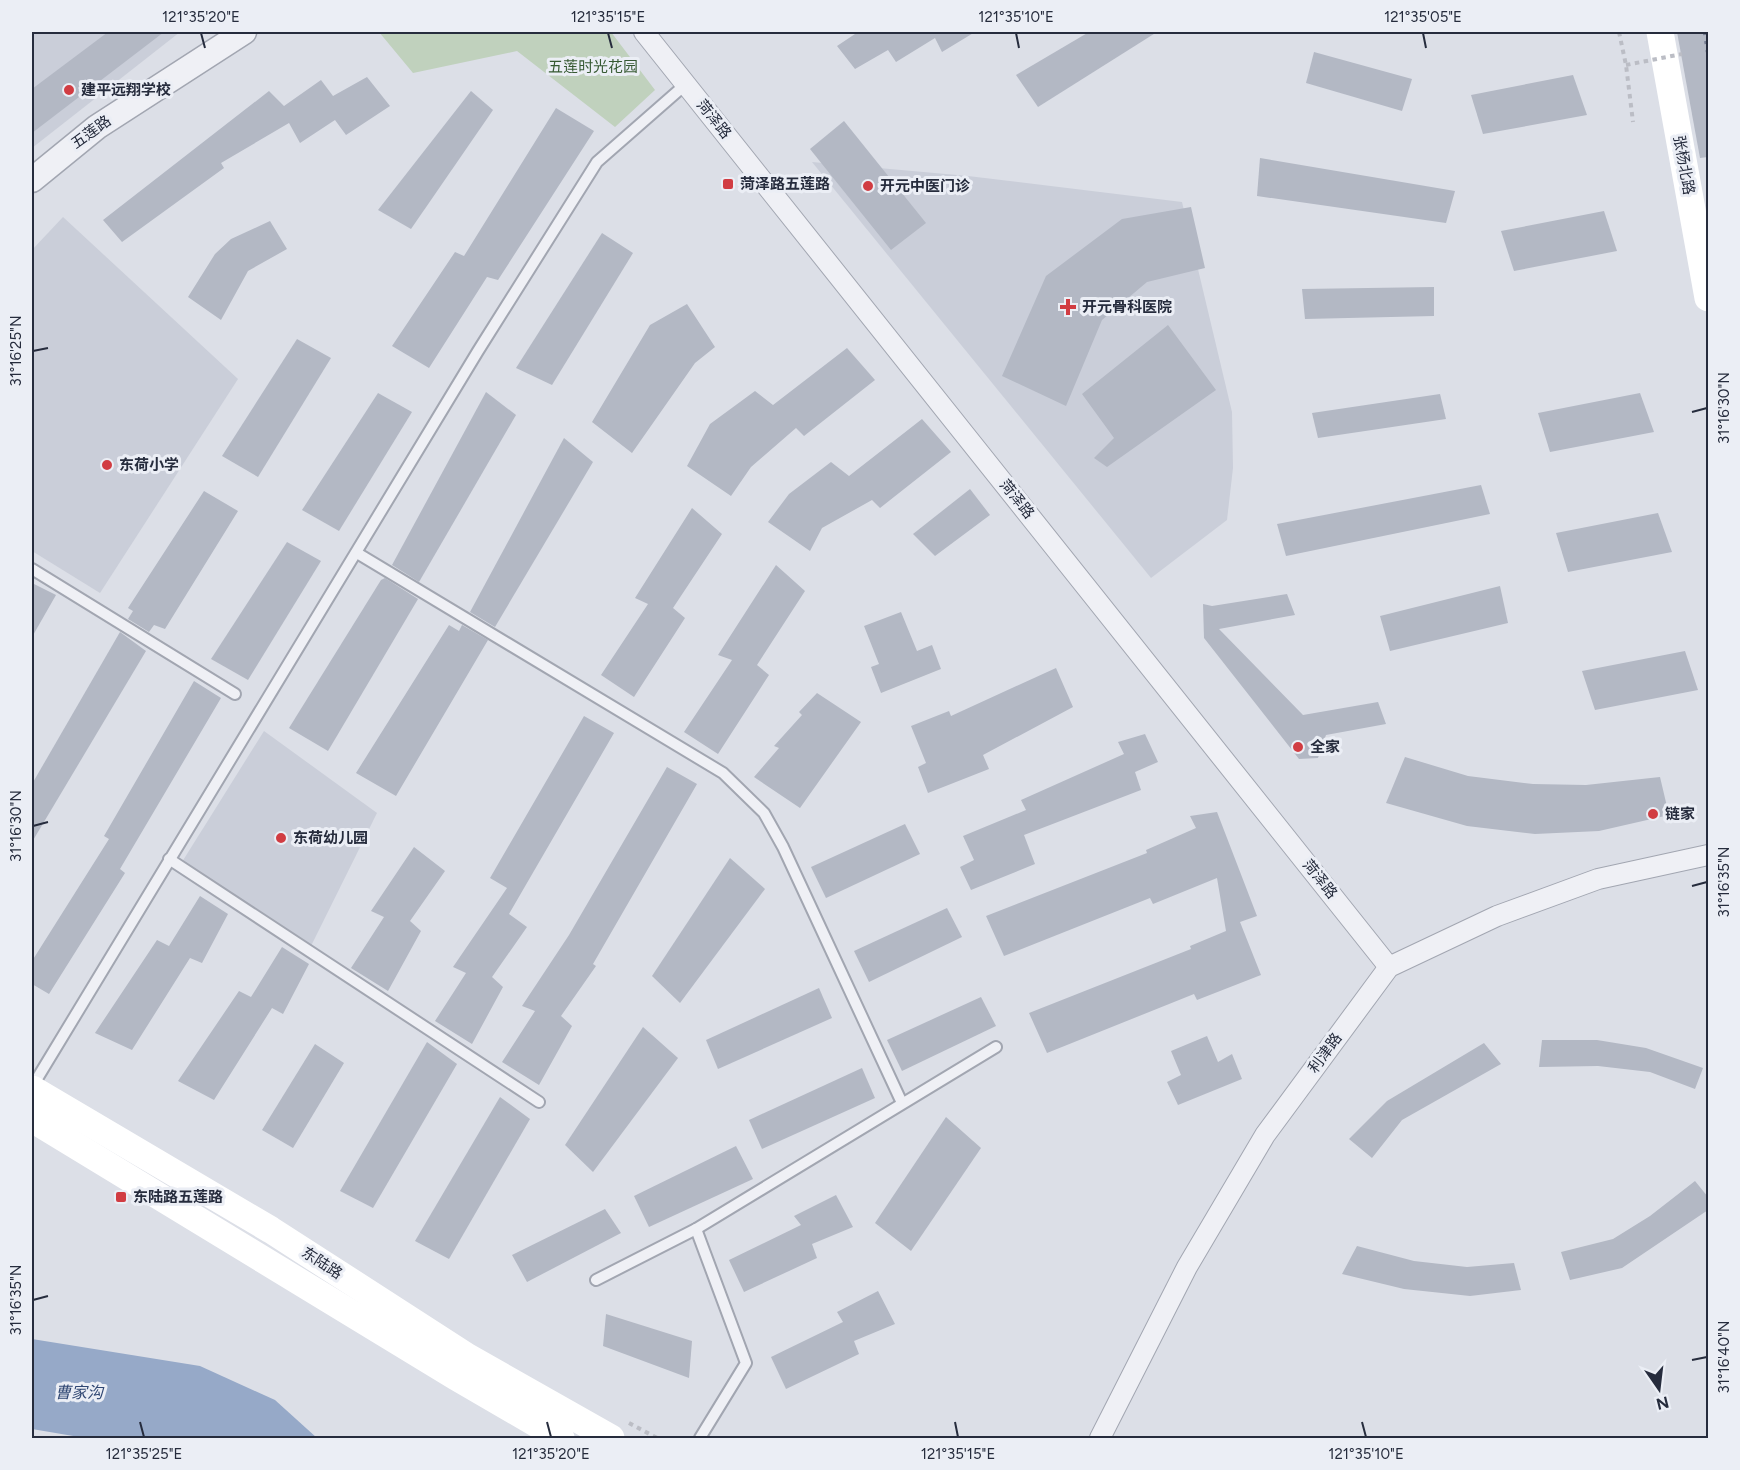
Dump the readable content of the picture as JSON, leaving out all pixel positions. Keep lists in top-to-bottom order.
{
  "streets": {
    "main road": ["张杨北路", "东陆路"],
    "street": ["菏泽路", "五莲路", "利津路"]
  },
  "crossings": [
    ["菏泽路", "利津路"]
  ],
  "water": ["曹家沟"],
  "parks": ["五莲时光花园"],
  "places": {
    "other": [
      "建平远翔学校",
      "开元中医门诊",
      "东荷小学",
      "全家",
      "链家",
      "东荷幼儿园"
    ],
    "transit": ["菏泽路五莲路", "东陆路五莲路"],
    "health": ["开元骨科医院"]
  },
  "north": "bottom",
  "coordinates": [
    "121°35'20\"E",
    "121°35'15\"E",
    "121°35'10\"E",
    "121°35'05\"E",
    "31°16'25\"N",
    "31°16'30\"N",
    "31°16'35\"N",
    "31°16'40\"N",
    "121°35'25\"E"
  ]
}
